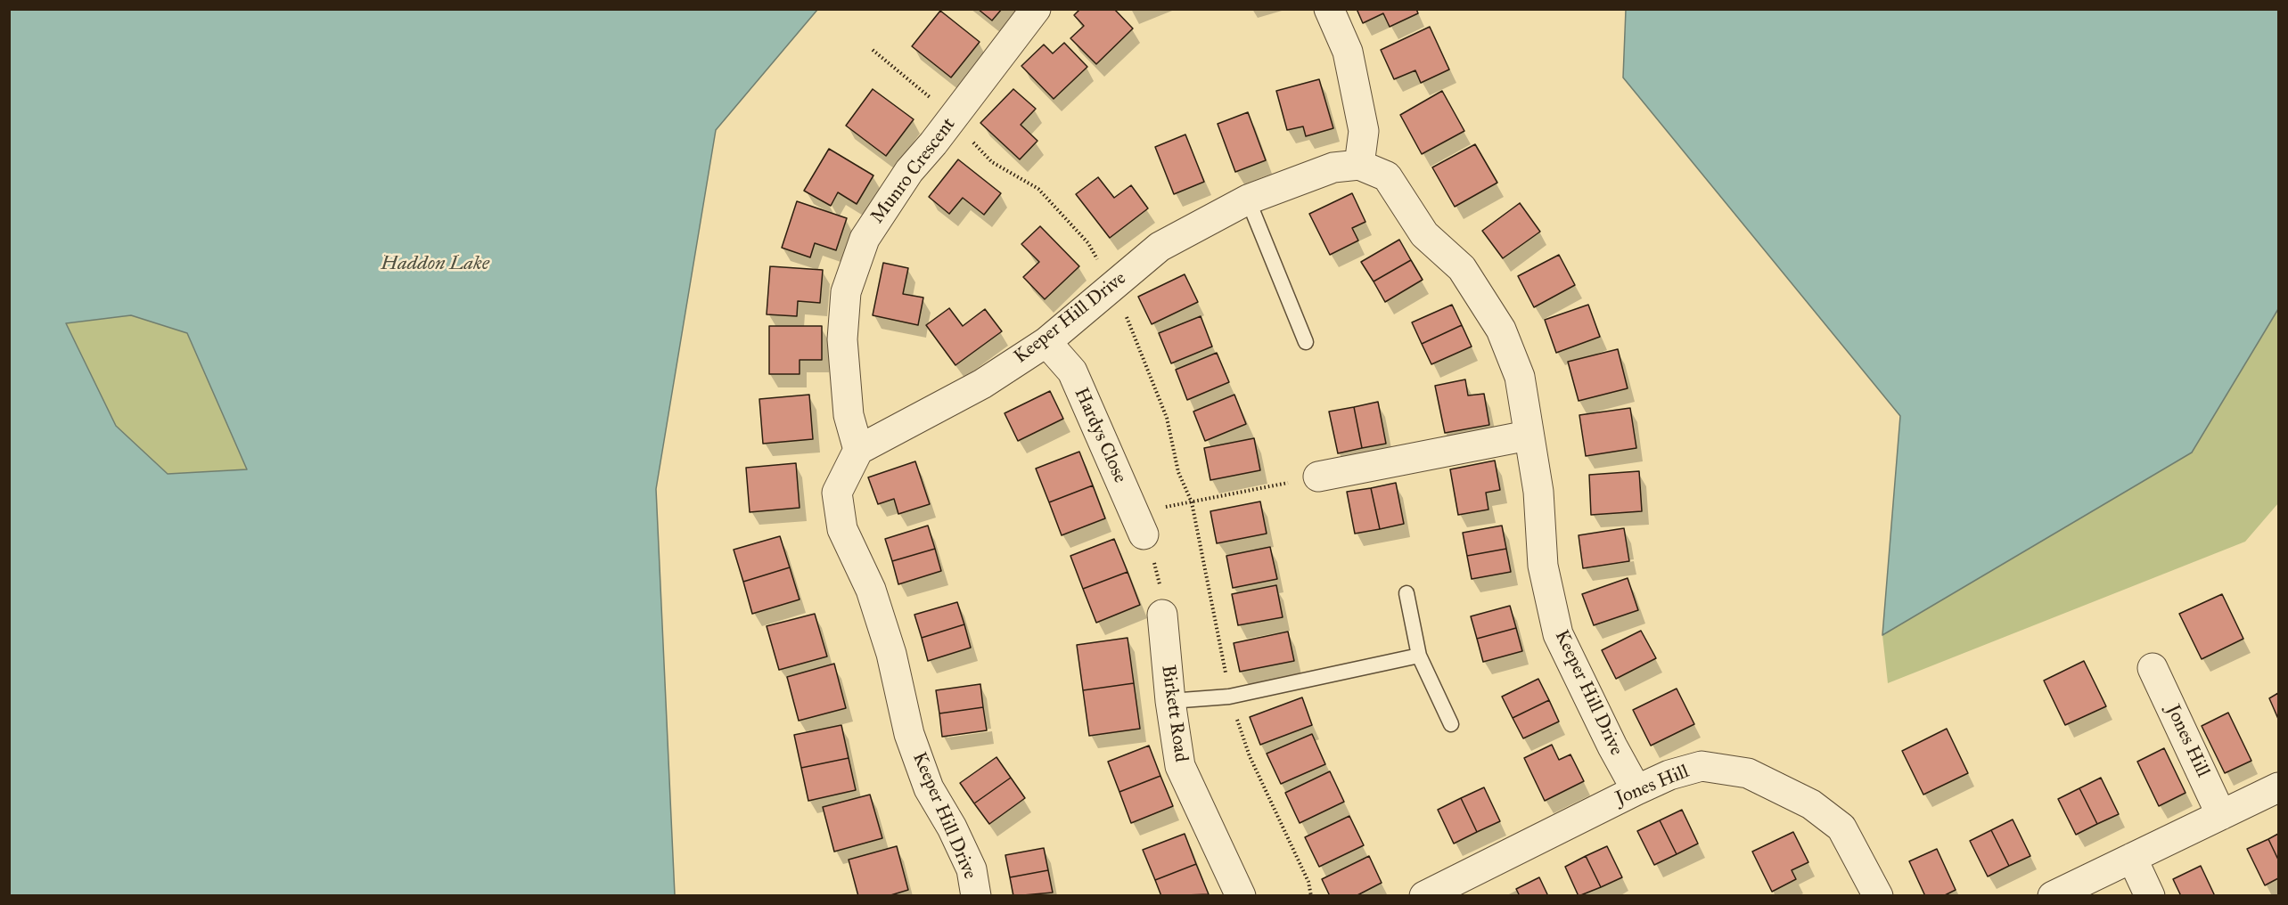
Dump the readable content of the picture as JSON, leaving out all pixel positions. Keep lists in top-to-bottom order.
{
  "streets": {
    "street": [
      "Munro Crescent",
      "Keeper Hill Drive",
      "Hardys Close",
      "Birkett Road",
      "Jones Hill"
    ]
  },
  "crossings": [
    ["Munro Crescent", "Keeper Hill Drive"],
    ["Keeper Hill Drive", "Hardys Close"],
    ["Keeper Hill Drive", "Jones Hill"]
  ],
  "water": ["Haddon Lake"]
}
